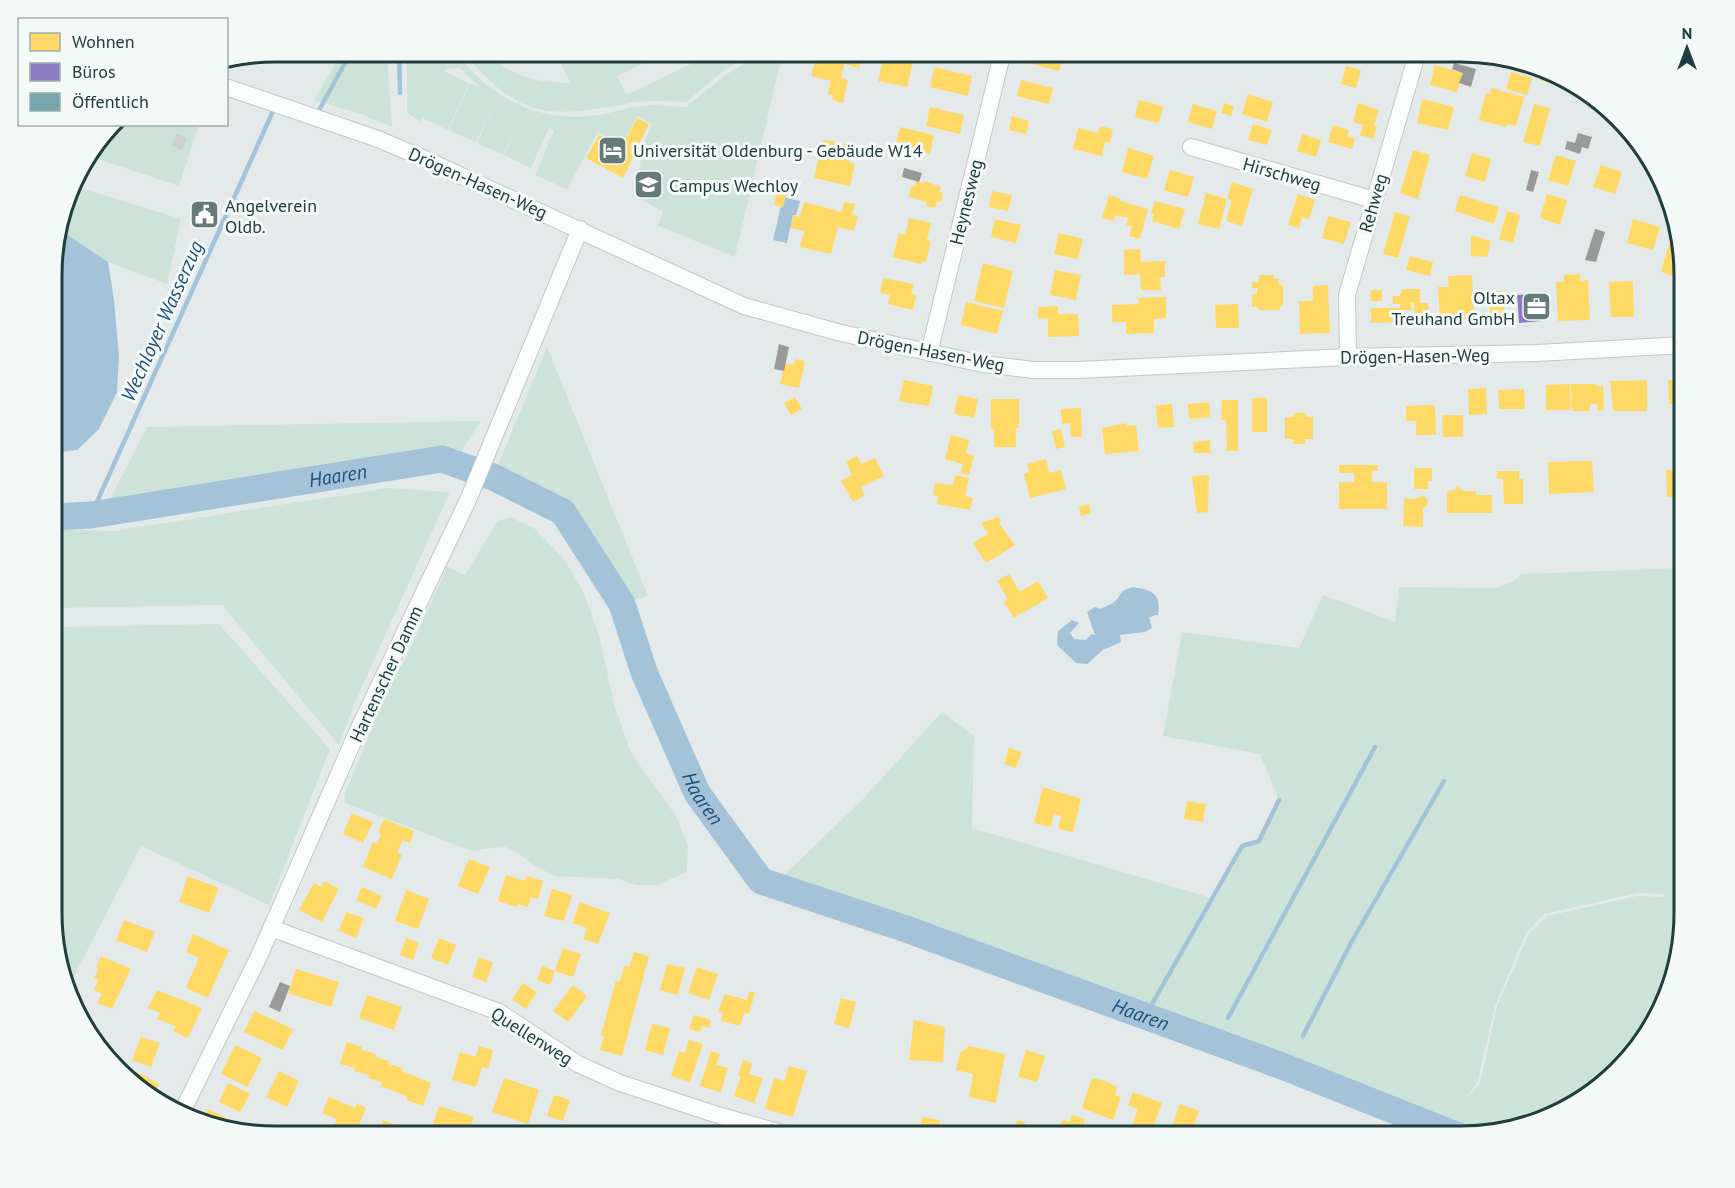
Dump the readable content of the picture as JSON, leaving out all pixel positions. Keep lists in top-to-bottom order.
{
  "streets": {
    "street": [
      "Hirschweg",
      "Drögen-Hasen-Weg",
      "Heynesweg",
      "Rehweg",
      "Hartenscher Damm",
      "Quellenweg"
    ]
  },
  "crossings": [
    ["Hirschweg", "Rehweg"],
    ["Drögen-Hasen-Weg", "Heynesweg"],
    ["Drögen-Hasen-Weg", "Rehweg"],
    ["Drögen-Hasen-Weg", "Hartenscher Damm"],
    ["Hartenscher Damm", "Quellenweg"]
  ],
  "water": ["Wechloyer Wasserzug", "Haaren"],
  "places": {
    "hotel": ["Universität Oldenburg - Gebäude W14"],
    "school or university": ["Campus Wechloy"],
    "public building": ["Angelverein Oldb."],
    "office": ["Oltax Treuhand GmbH"]
  },
  "legend": ["Wohnen", "Büros", "Öffentlich"],
  "north": "top"
}
